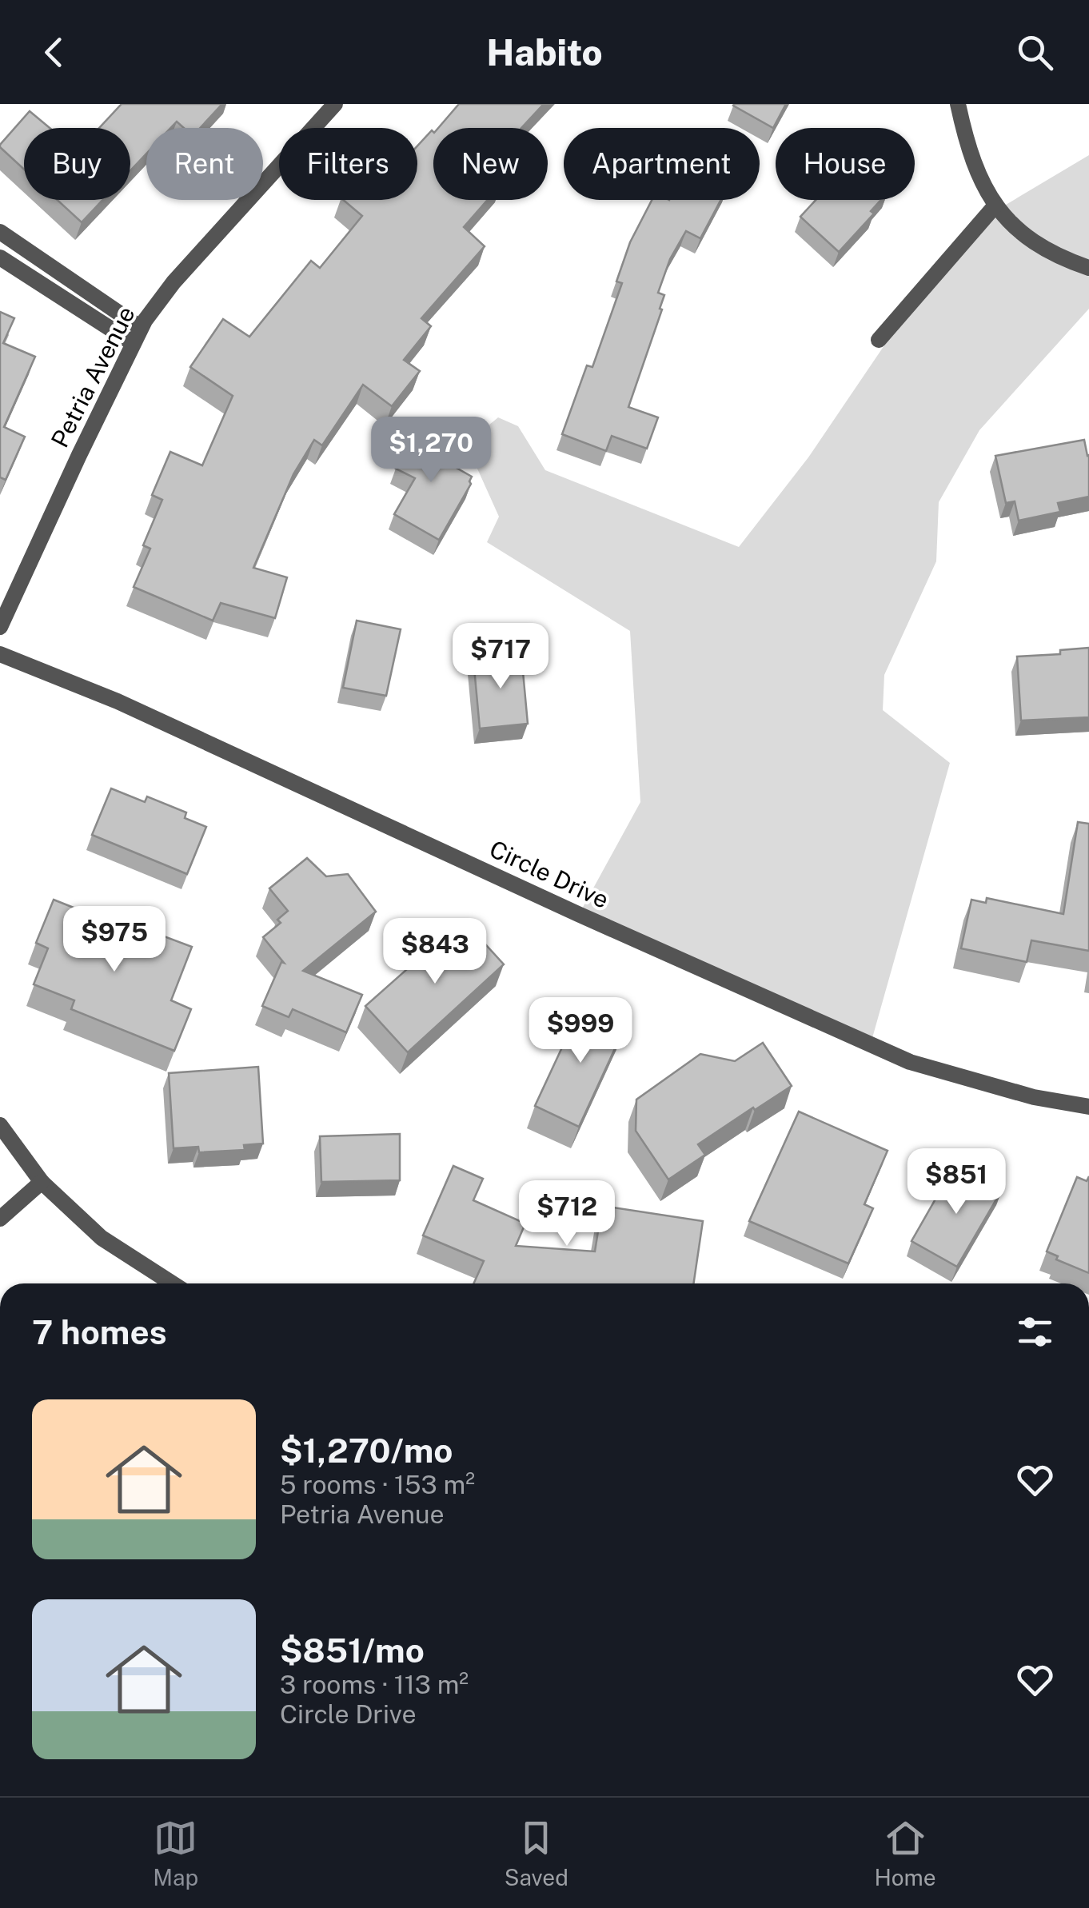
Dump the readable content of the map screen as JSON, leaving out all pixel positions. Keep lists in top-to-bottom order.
{
  "streets": {
    "street": ["Petria Avenue", "Circle Drive"]
  },
  "page": {
    "header": "Habito",
    "chip": [
      "Buy",
      "Rent",
      "Filters",
      "New",
      "Apartment",
      "House"
    ],
    "price": [
      "$1,270",
      "$717",
      "$975",
      "$843",
      "$999",
      "$851",
      "$712"
    ],
    "heading": "7 homes",
    "list": [
      {
        "name": "$1,270/mo",
        "note": "5 rooms · 153 m² · Petria Avenue"
      },
      {
        "name": "$851/mo",
        "note": "3 rooms · 113 m² · Circle Drive"
      }
    ],
    "tabs": ["Map", "Saved", "Home"]
  }
}
